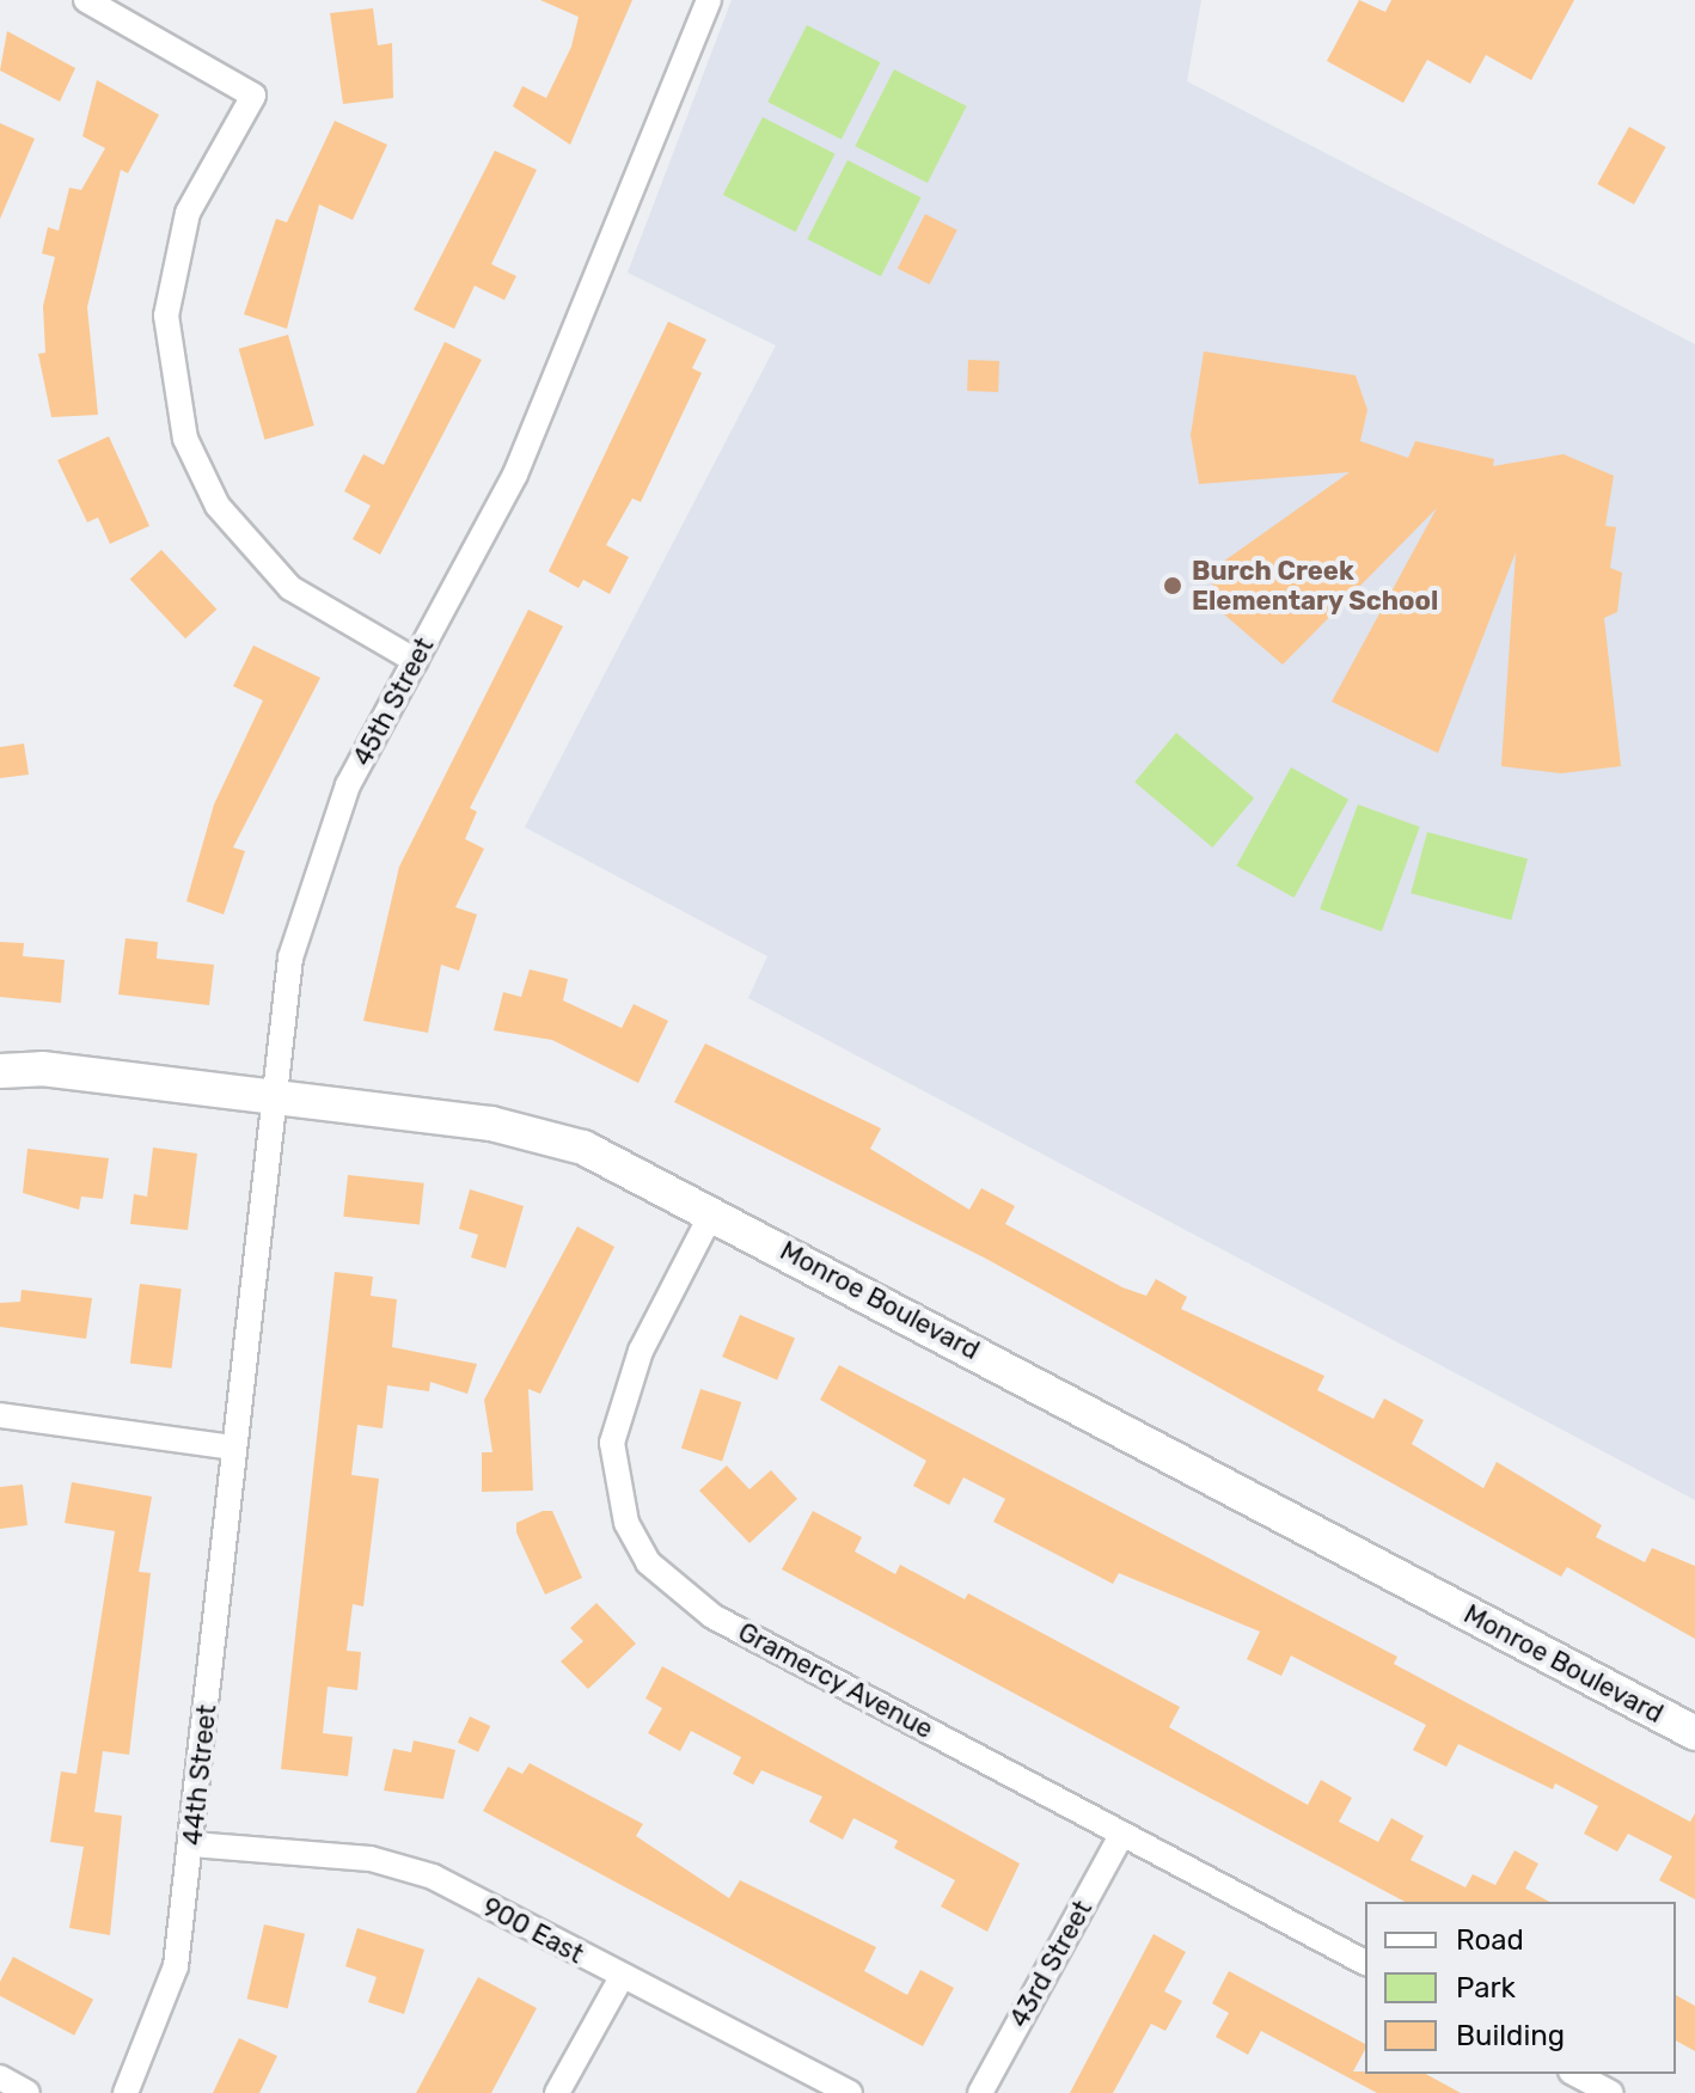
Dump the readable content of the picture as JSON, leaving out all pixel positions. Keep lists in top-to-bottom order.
{
  "streets": {
    "street": [
      "45th Street",
      "Monroe Boulevard",
      "Gramercy Avenue",
      "44th Street",
      "900 East",
      "43rd Street"
    ]
  },
  "crossings": [
    ["45th Street", "Monroe Boulevard"],
    ["45th Street", "44th Street"],
    ["Monroe Boulevard", "Gramercy Avenue"],
    ["Gramercy Avenue", "43rd Street"],
    ["44th Street", "900 East"]
  ],
  "places": ["Burch Creek Elementary School"],
  "legend": ["Road", "Park", "Building"]
}
